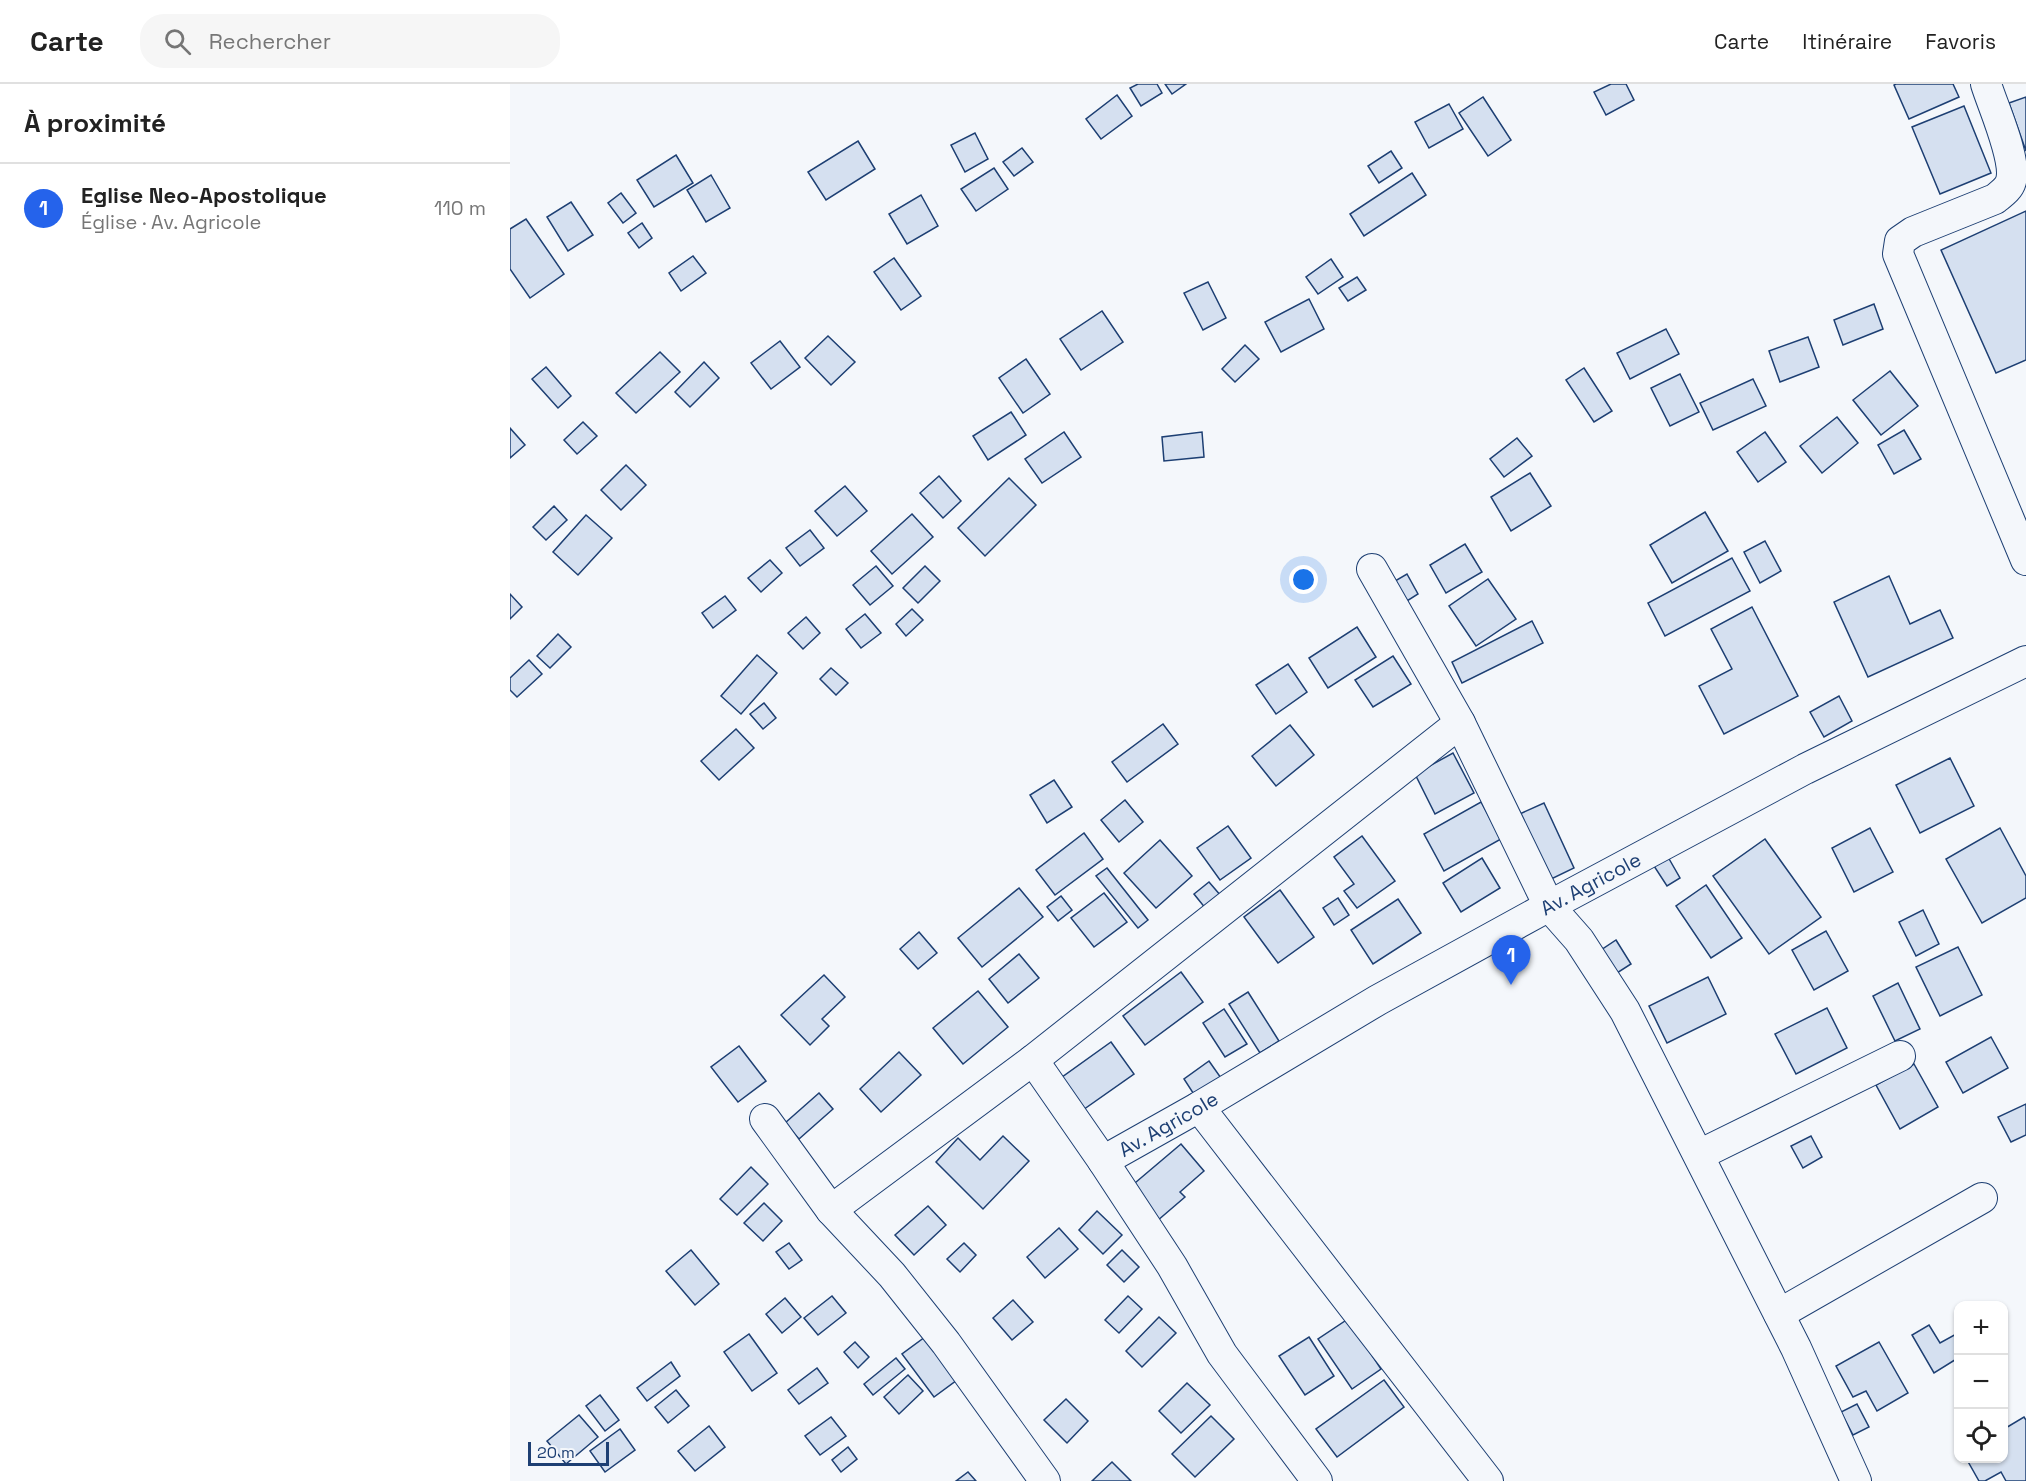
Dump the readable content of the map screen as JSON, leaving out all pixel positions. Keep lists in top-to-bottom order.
{
  "streets": {
    "street": ["Av. Agricole"]
  },
  "scale_bar": "20 m",
  "page": {
    "header": "Carte",
    "search": "Rechercher",
    "nav": ["Carte", "Itinéraire", "Favoris"],
    "heading": "À proximité",
    "list": [
      {
        "mark": "1",
        "name": "Eglise Neo-Apostolique",
        "note": "Église · Av. Agricole",
        "value": "110 m"
      }
    ],
    "pins": "1",
    "map_buttons": ["+", "−"],
    "scale": "20 m"
  }
}
